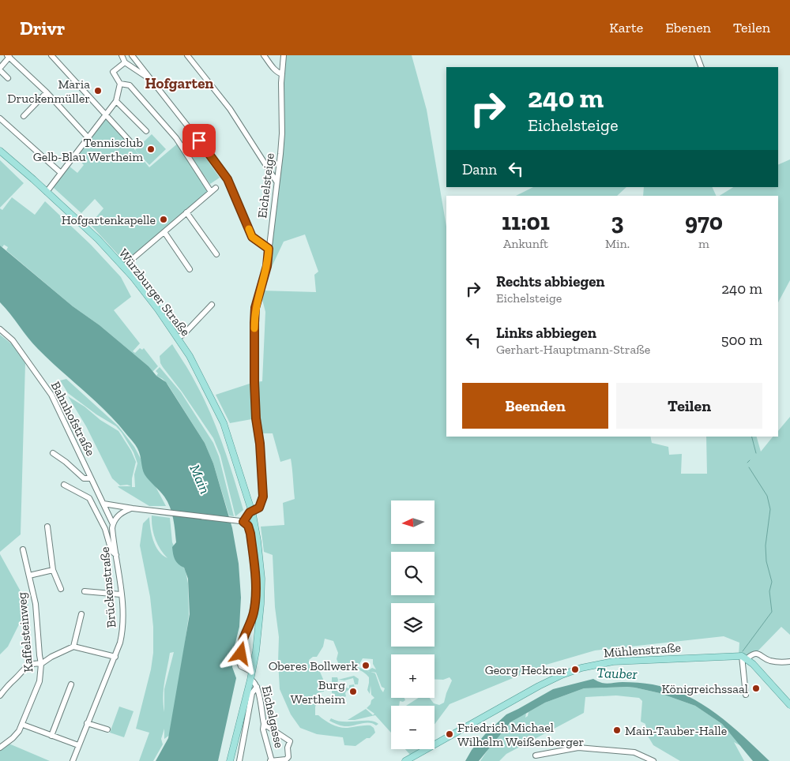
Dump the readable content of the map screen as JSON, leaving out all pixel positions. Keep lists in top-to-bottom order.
{
  "streets": {
    "main road": ["Würzburger Straße", "Mühlenstraße"],
    "street": [
      "Eichelsteige",
      "Bahnhofstraße",
      "Brückenstraße",
      "Kaffelsteinweg",
      "Eichelgasse"
    ]
  },
  "crossings": [
    ["Bahnhofstraße", "Brückenstraße"]
  ],
  "districts": ["Hofgarten"],
  "water": ["Main", "Tauber"],
  "places": [
    "Maria Druckenmüller",
    "Tennisclub Gelb-Blau Wertheim",
    "Hofgartenkapelle",
    "Oberes Bollwerk",
    "Georg Heckner",
    "Königreichssaal",
    "Burg Wertheim",
    "Main-Tauber-Halle",
    "Friedrich Michael Wilhelm Weißenberger"
  ],
  "north": "left",
  "page": {
    "header": "Drivr",
    "nav": ["Karte", "Ebenen", "Teilen"],
    "turn": ["240 m", "Eichelsteige"],
    "then": "Dann",
    "eta": [
      "11:01",
      "Ankunft",
      "3",
      "Min.",
      "970",
      "m"
    ],
    "list": [
      {
        "name": "Rechts abbiegen",
        "note": "Eichelsteige",
        "value": "240 m"
      },
      {
        "name": "Links abbiegen",
        "note": "Gerhart-Hauptmann-Straße",
        "value": "500 m"
      }
    ],
    "buttons": ["Beenden", "Teilen"],
    "map_buttons": ["+", "−"]
  }
}
